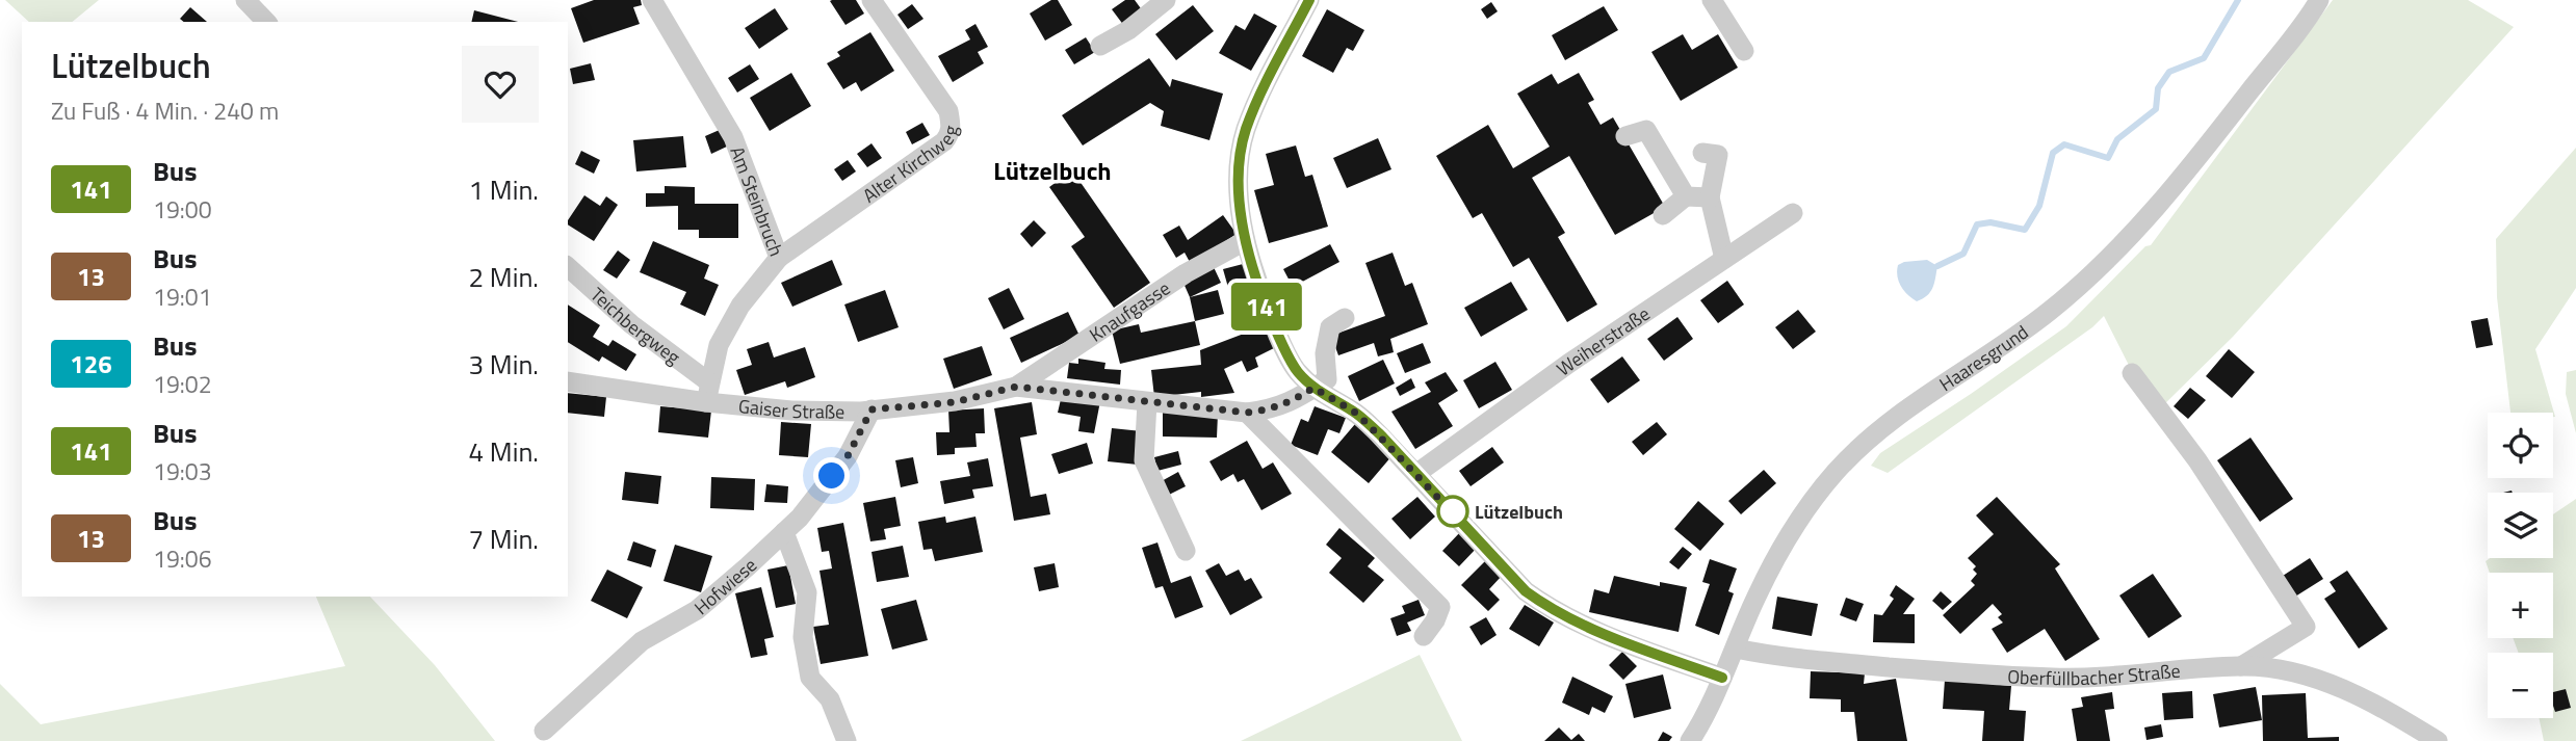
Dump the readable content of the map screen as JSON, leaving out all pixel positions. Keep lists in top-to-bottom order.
{
  "streets": {
    "street": [
      "Alter Kirchweg",
      "Am Steinbruch",
      "Knaufgasse",
      "Teichbergweg",
      "Weiherstraße",
      "Haaresgrund",
      "Gaiser Straße",
      "Hofwiese",
      "Oberfüllbacher Straße"
    ]
  },
  "crossings": [
    ["Alter Kirchweg", "Am Steinbruch"],
    ["Am Steinbruch", "Teichbergweg"],
    ["Am Steinbruch", "Gaiser Straße"],
    ["Knaufgasse", "Gaiser Straße"],
    ["Teichbergweg", "Gaiser Straße"],
    ["Haaresgrund", "Oberfüllbacher Straße"],
    ["Gaiser Straße", "Hofwiese"]
  ],
  "districts": ["Lützelbuch"],
  "places": ["Lützelbuch"],
  "lines": ["bus line 141"],
  "page": {
    "on_map": "141",
    "heading": ["Lützelbuch", "Zu Fuß · 4 Min. · 240 m"],
    "list": [
      {
        "mark": "141",
        "name": "Bus",
        "note": "19:00",
        "value": "1 Min."
      },
      {
        "mark": "13",
        "name": "Bus",
        "note": "19:01",
        "value": "2 Min."
      },
      {
        "mark": "126",
        "name": "Bus",
        "note": "19:02",
        "value": "3 Min."
      },
      {
        "mark": "141",
        "name": "Bus",
        "note": "19:03",
        "value": "4 Min."
      },
      {
        "mark": "13",
        "name": "Bus",
        "note": "19:06",
        "value": "7 Min."
      }
    ],
    "map_buttons": ["+", "−"]
  }
}
